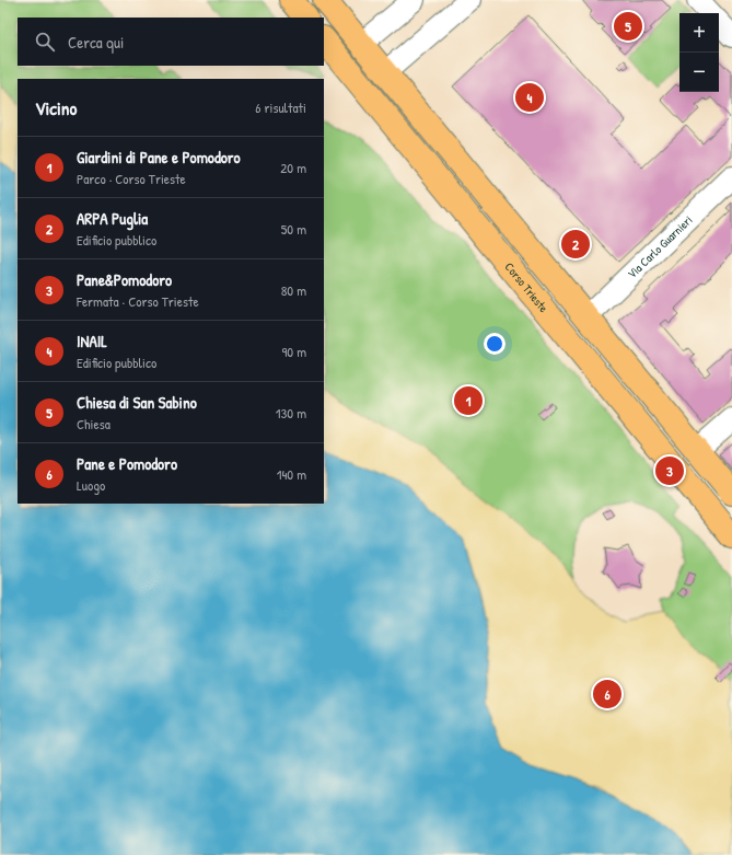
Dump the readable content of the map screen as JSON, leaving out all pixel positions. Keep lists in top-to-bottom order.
{
  "streets": {
    "main road": ["Corso Trieste"],
    "street": ["Via Carlo Guarnieri"]
  },
  "page": {
    "pins": [
      "5",
      "4",
      "2",
      "1",
      "3",
      "6"
    ],
    "map_buttons": ["+", "−"],
    "search": "Cerca qui",
    "heading": ["Vicino", "6 risultati"],
    "list": [
      {
        "mark": "1",
        "name": "Giardini di Pane e Pomodoro",
        "note": "Parco · Corso Trieste",
        "value": "20 m"
      },
      {
        "mark": "2",
        "name": "ARPA Puglia",
        "note": "Edificio pubblico",
        "value": "50 m"
      },
      {
        "mark": "3",
        "name": "Pane&Pomodoro",
        "note": "Fermata · Corso Trieste",
        "value": "80 m"
      },
      {
        "mark": "4",
        "name": "INAIL",
        "note": "Edificio pubblico",
        "value": "90 m"
      },
      {
        "mark": "5",
        "name": "Chiesa di San Sabino",
        "note": "Chiesa",
        "value": "130 m"
      },
      {
        "mark": "6",
        "name": "Pane e Pomodoro",
        "note": "Luogo",
        "value": "140 m"
      }
    ]
  }
}
